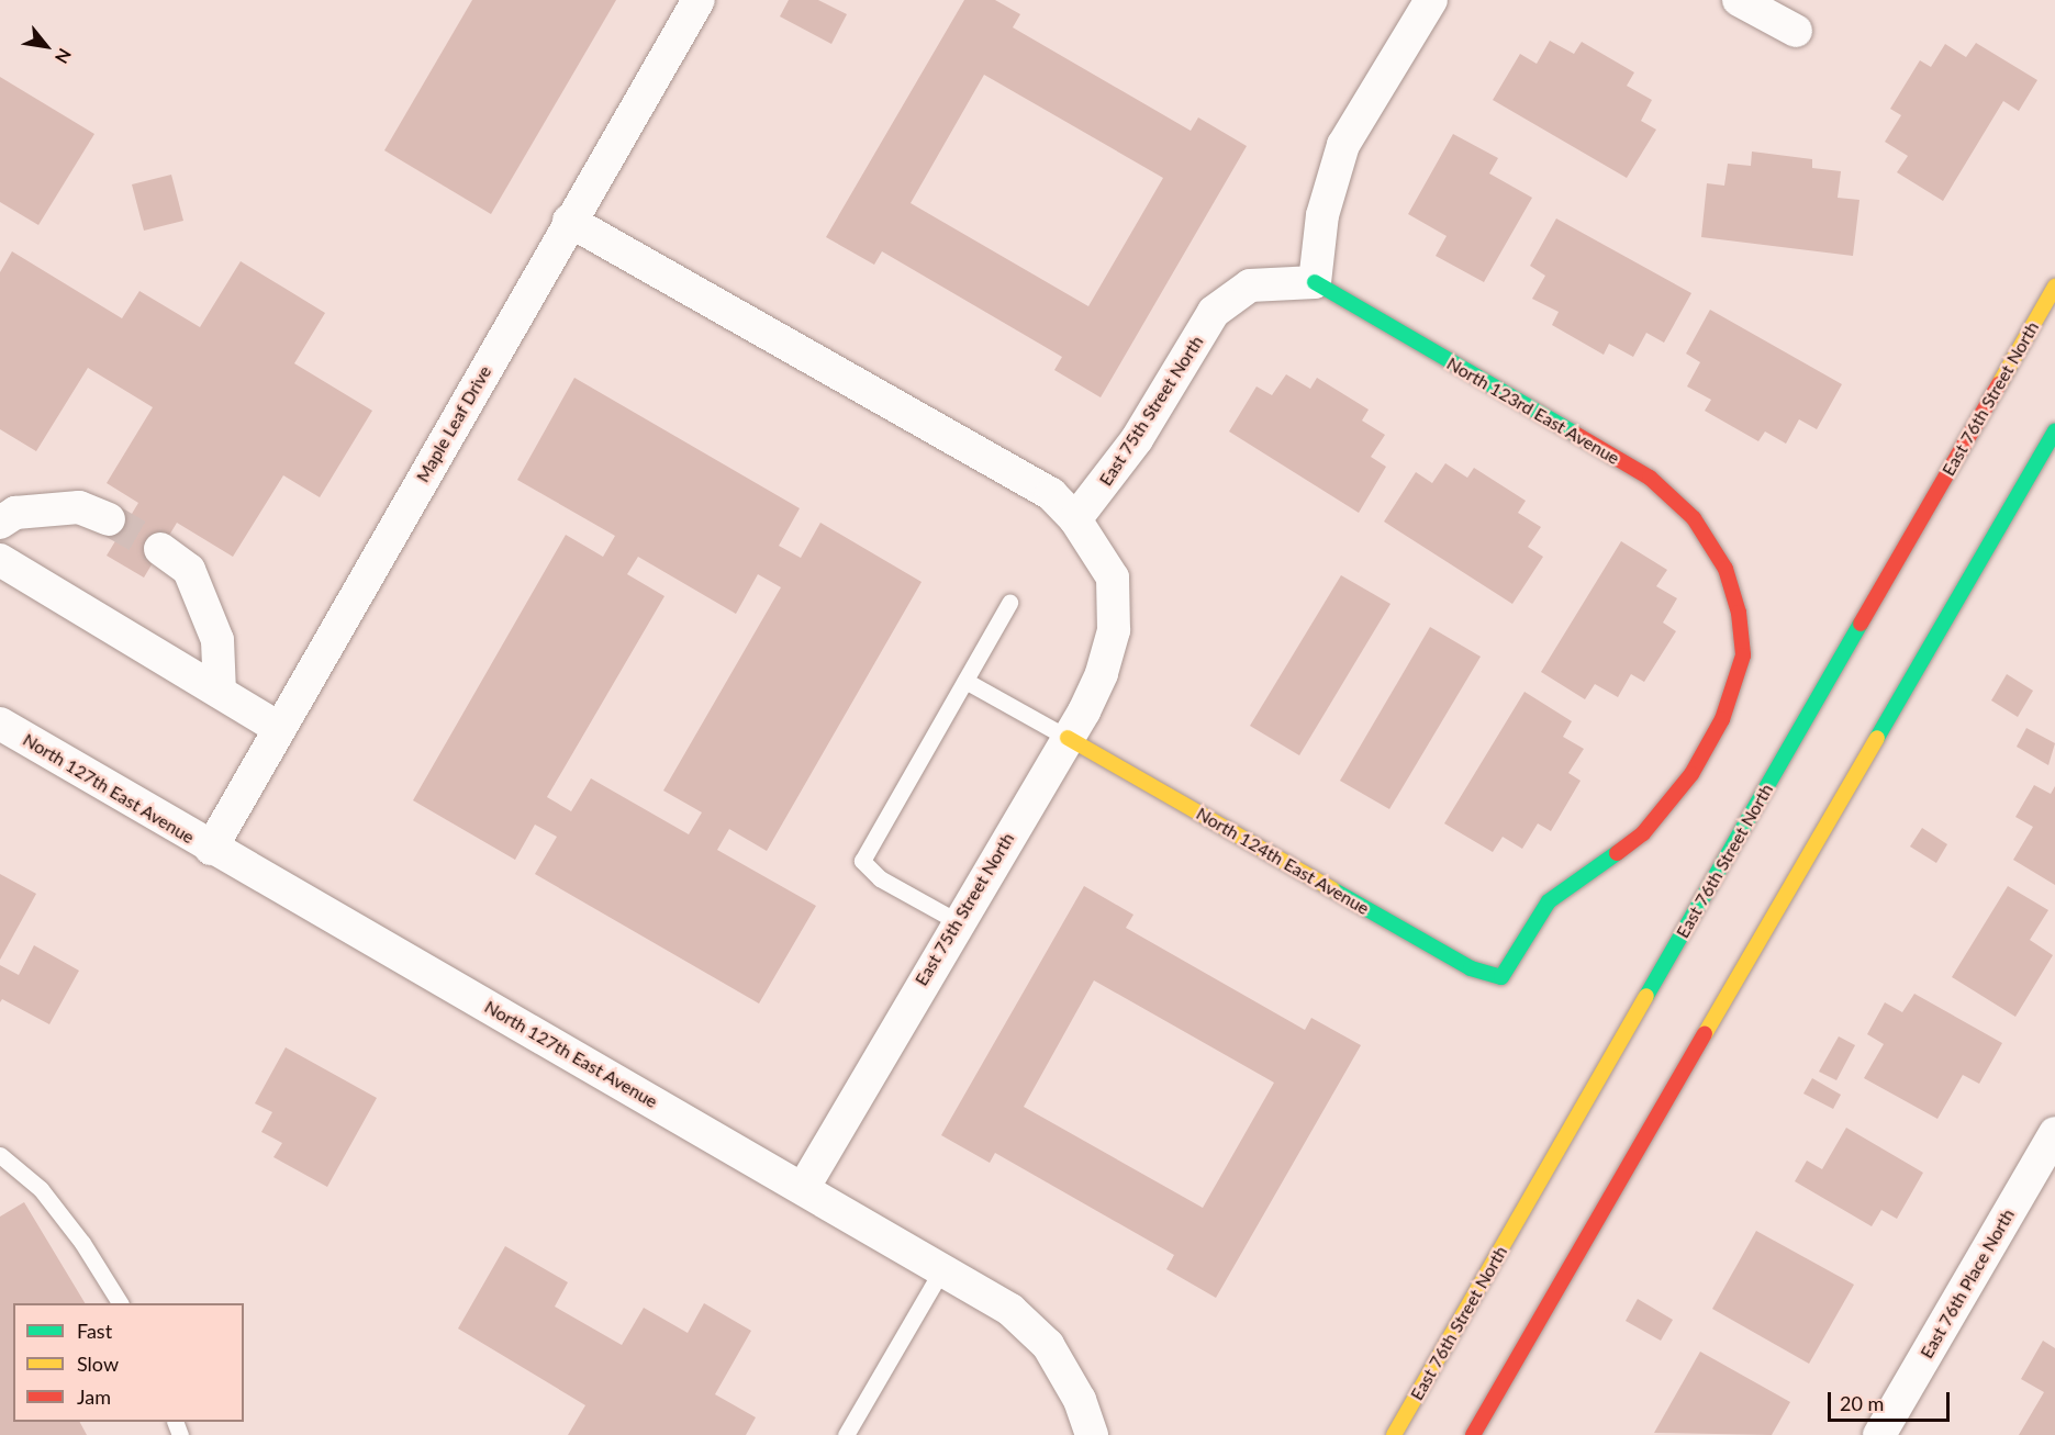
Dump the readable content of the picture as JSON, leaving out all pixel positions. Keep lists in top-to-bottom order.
{
  "streets": {
    "main road": ["East 76th Street North", "North 123rd East Avenue", "North 124th East Avenue"],
    "street": [
      "East 75th Street North",
      "Maple Leaf Drive",
      "North 127th East Avenue",
      "East 76th Place North"
    ]
  },
  "crossings": [
    ["East 75th Street North", "North 123rd East Avenue"],
    ["East 75th Street North", "North 127th East Avenue"],
    ["East 75th Street North", "North 124th East Avenue"],
    ["North 123rd East Avenue", "North 124th East Avenue"],
    ["Maple Leaf Drive", "North 127th East Avenue"]
  ],
  "legend": ["Fast", "Slow", "Jam"],
  "scale_bar": "20 m",
  "north": "bottom right"
}
